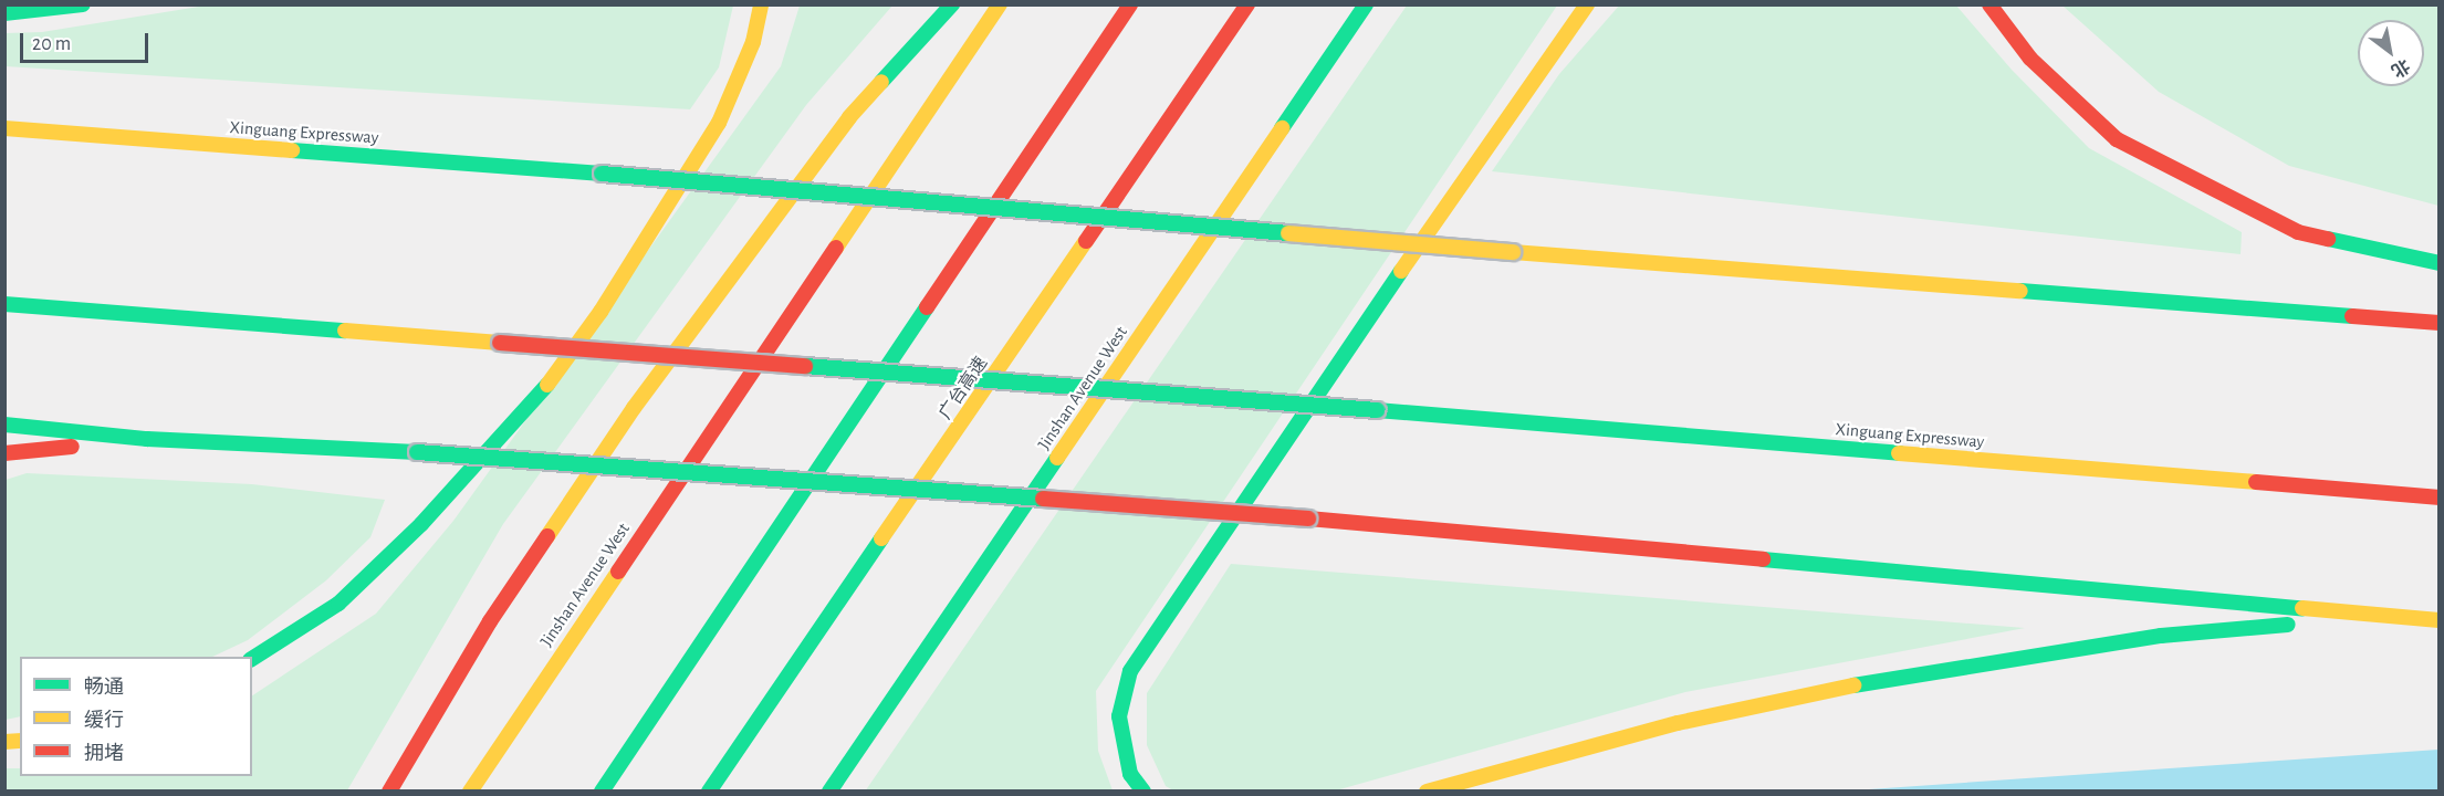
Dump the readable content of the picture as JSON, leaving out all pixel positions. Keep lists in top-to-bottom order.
{
  "streets": {
    "main road": ["Xinguang Expressway", "广台高速", "Jinshan Avenue West"]
  },
  "legend": ["畅通", "缓行", "拥堵"],
  "scale_bar": "20 m",
  "north": "bottom right"
}
